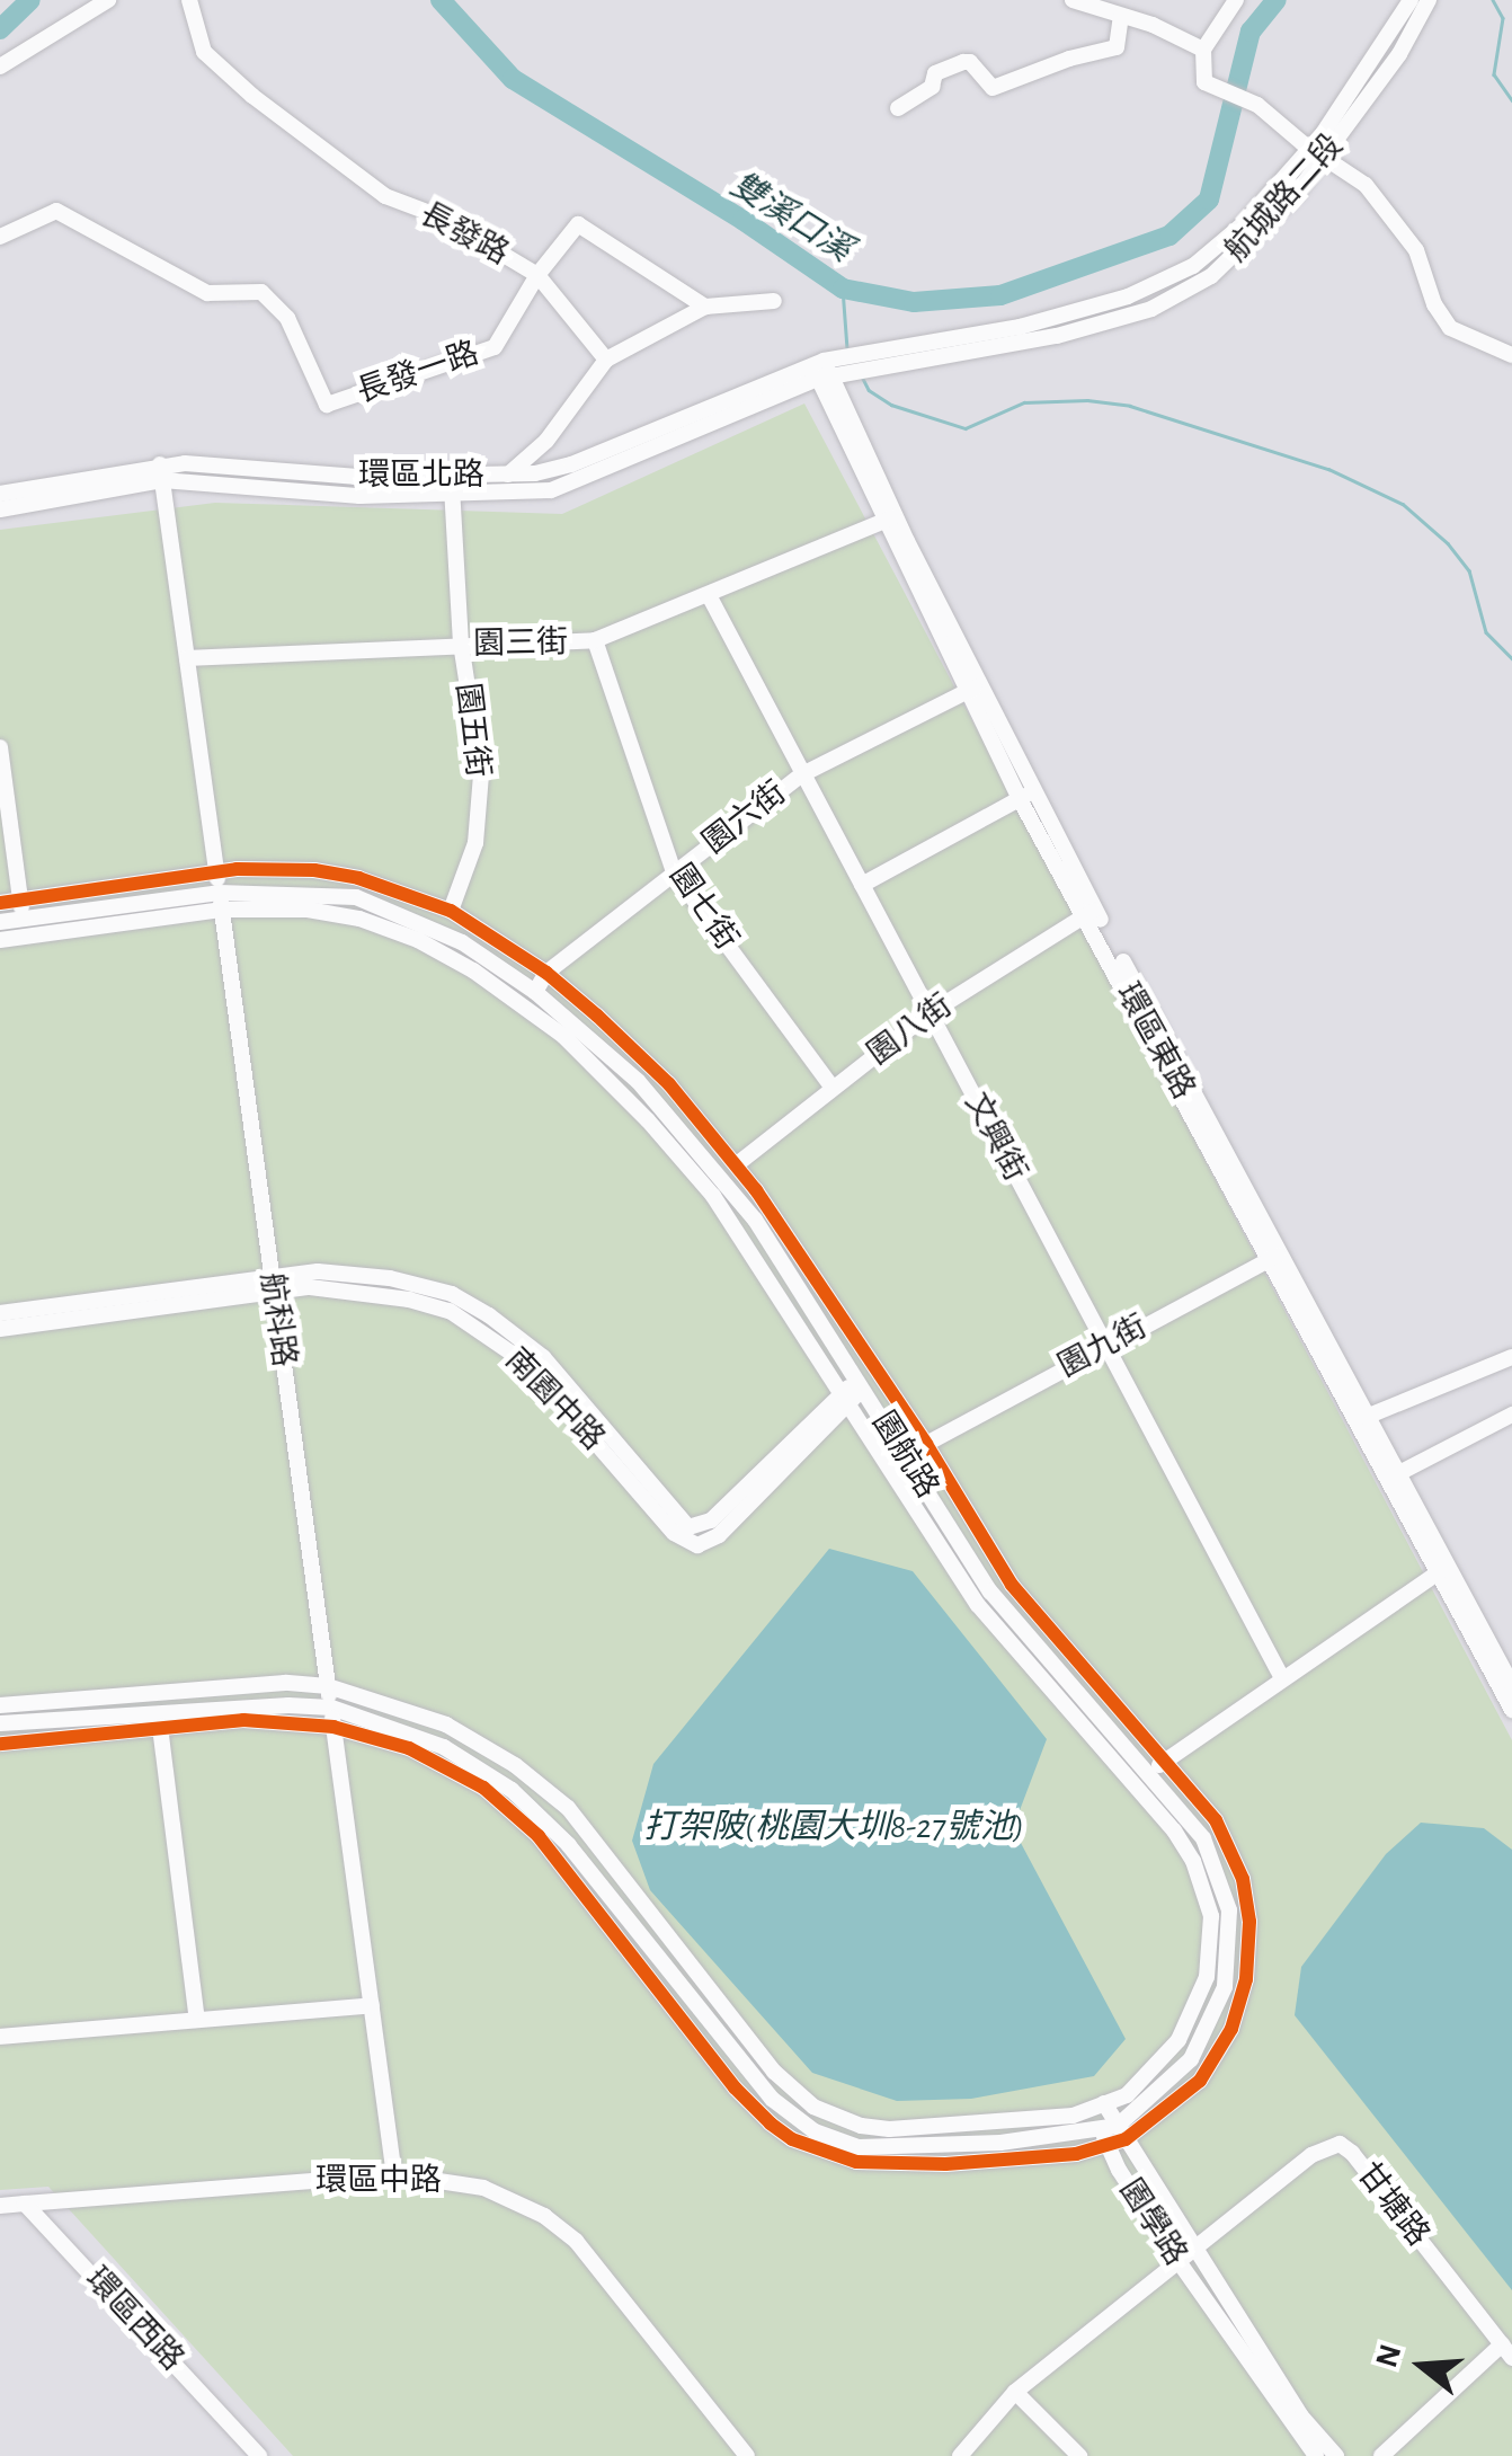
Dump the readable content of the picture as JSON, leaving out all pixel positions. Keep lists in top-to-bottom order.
{
  "streets": {
    "street": [
      "航城路二段",
      "長發路",
      "長發一路",
      "環區北路",
      "園三街",
      "園五街",
      "園六街",
      "園七街",
      "園八街",
      "環區東路",
      "文興街",
      "航科路",
      "園九街",
      "南園中路",
      "園航路",
      "環區中路",
      "甘塘路",
      "園學路",
      "環區西路"
    ]
  },
  "crossings": [
    ["航城路二段", "環區北路"],
    ["航城路二段", "環區東路"],
    ["長發路", "長發一路"],
    ["環區北路", "園五街"],
    ["環區北路", "環區東路"],
    ["環區北路", "航科路"],
    ["園三街", "園五街"],
    ["園三街", "園七街"],
    ["園三街", "環區東路"],
    ["園三街", "文興街"],
    ["園三街", "航科路"],
    ["園六街", "園七街"],
    ["園六街", "環區東路"],
    ["園六街", "文興街"],
    ["園六街", "園航路"],
    ["園七街", "園八街"],
    ["園八街", "環區東路"],
    ["園八街", "文興街"],
    ["環區東路", "園九街"],
    ["文興街", "園九街"],
    ["航科路", "南園中路"],
    ["航科路", "園航路"],
    ["航科路", "環區中路"],
    ["南園中路", "園航路"],
    ["園航路", "園學路"],
    ["環區中路", "環區西路"],
    ["甘塘路", "園學路"]
  ],
  "water": ["雙溪口溪", "打架陂(桃園大圳8-27號池)"],
  "north": "left"
}
